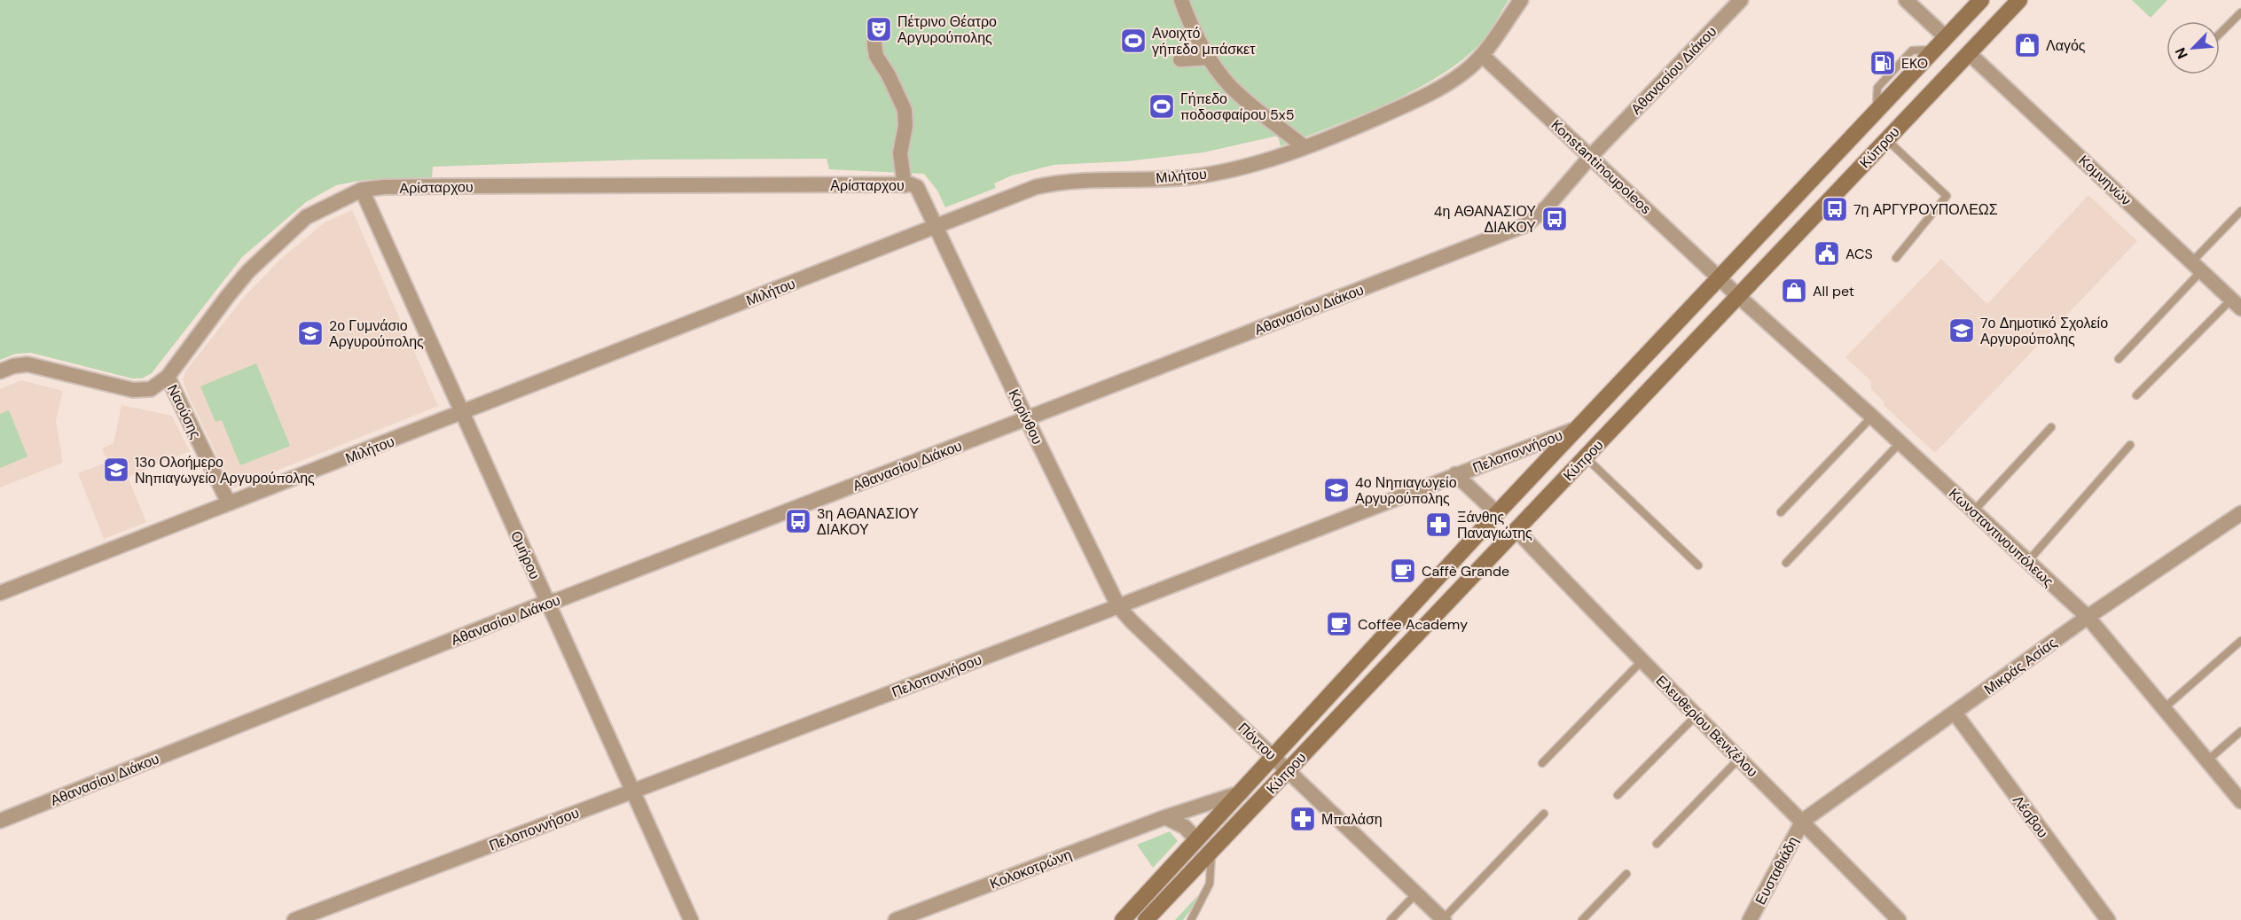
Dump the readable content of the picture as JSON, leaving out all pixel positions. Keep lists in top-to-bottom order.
{
  "streets": {
    "main road": ["Κύπρου"],
    "street": [
      "Αθανασίου Διάκου",
      "Konstantinoupoleos",
      "Μιλήτου",
      "Κομνηνών",
      "Αρίσταρχου",
      "Ναούσης",
      "Κορίνθου",
      "Πελοποννήσου",
      "Κωνσταντινουπόλεως",
      "Ομήρου",
      "Μικράς Ασίας",
      "Ελευθερίου Βενιζέλου",
      "Πόντου",
      "Λέσβου",
      "Κολοκοτρώνη",
      "Ευσταθιάδη"
    ]
  },
  "crossings": [
    ["Αθανασίου Διάκου", "Konstantinoupoleos"],
    ["Αθανασίου Διάκου", "Κορίνθου"],
    ["Αθανασίου Διάκου", "Ομήρου"],
    ["Κύπρου", "Konstantinoupoleos"],
    ["Κύπρου", "Κομνηνών"],
    ["Κύπρου", "Πελοποννήσου"],
    ["Κύπρου", "Κωνσταντινουπόλεως"],
    ["Κύπρου", "Ελευθερίου Βενιζέλου"],
    ["Κύπρου", "Πόντου"],
    ["Κύπρου", "Κολοκοτρώνη"],
    ["Konstantinoupoleos", "Μιλήτου"],
    ["Konstantinoupoleos", "Κωνσταντινουπόλεως"],
    ["Μιλήτου", "Αρίσταρχου"],
    ["Μιλήτου", "Ναούσης"],
    ["Μιλήτου", "Κορίνθου"],
    ["Μιλήτου", "Ομήρου"],
    ["Αρίσταρχου", "Ναούσης"],
    ["Αρίσταρχου", "Κορίνθου"],
    ["Αρίσταρχου", "Ομήρου"],
    ["Κορίνθου", "Πελοποννήσου"],
    ["Κορίνθου", "Πόντου"],
    ["Πελοποννήσου", "Ομήρου"],
    ["Πελοποννήσου", "Πόντου"],
    ["Κωνσταντινουπόλεως", "Μικράς Ασίας"],
    ["Μικράς Ασίας", "Ελευθερίου Βενιζέλου"],
    ["Μικράς Ασίας", "Λέσβου"],
    ["Μικράς Ασίας", "Ευσταθιάδη"],
    ["Ελευθερίου Βενιζέλου", "Ευσταθιάδη"]
  ],
  "places": {
    "theatre": ["Πέτρινο Θέατρο Αργυρούπολης"],
    "sports": ["Ανοιχτό γήπεδο μπάσκετ", "Γήπεδο ποδοσφαίρου 5x5"],
    "shop": ["Λαγός", "All pet"],
    "fuel station": ["EKO"],
    "bus stop": ["7η ΑΡΓΥΡΟΥΠΟΛΕΩΣ", "4η ΑΘΑΝΑΣΙΟΥ ΔΙΑΚΟΥ", "3η ΑΘΑΝΑΣΙΟΥ ΔΙΑΚΟΥ"],
    "public building": ["ACS"],
    "school or university": [
      "7ο Δημοτικό Σχολείο Αργυρούπολης",
      "2ο Γυμνάσιο Αργυρούπολης",
      "13ο Ολοήμερο Νηπιαγωγείο Αργυρούπολης",
      "4ο Νηπιαγωγείο Αργυρούπολης"
    ],
    "pharmacy": ["Ξάνθης Παναγιώτης", "Μπαλάση"],
    "cafe": ["Caffè Grande", "Coffee Academy"]
  },
  "north": "bottom left"
}
